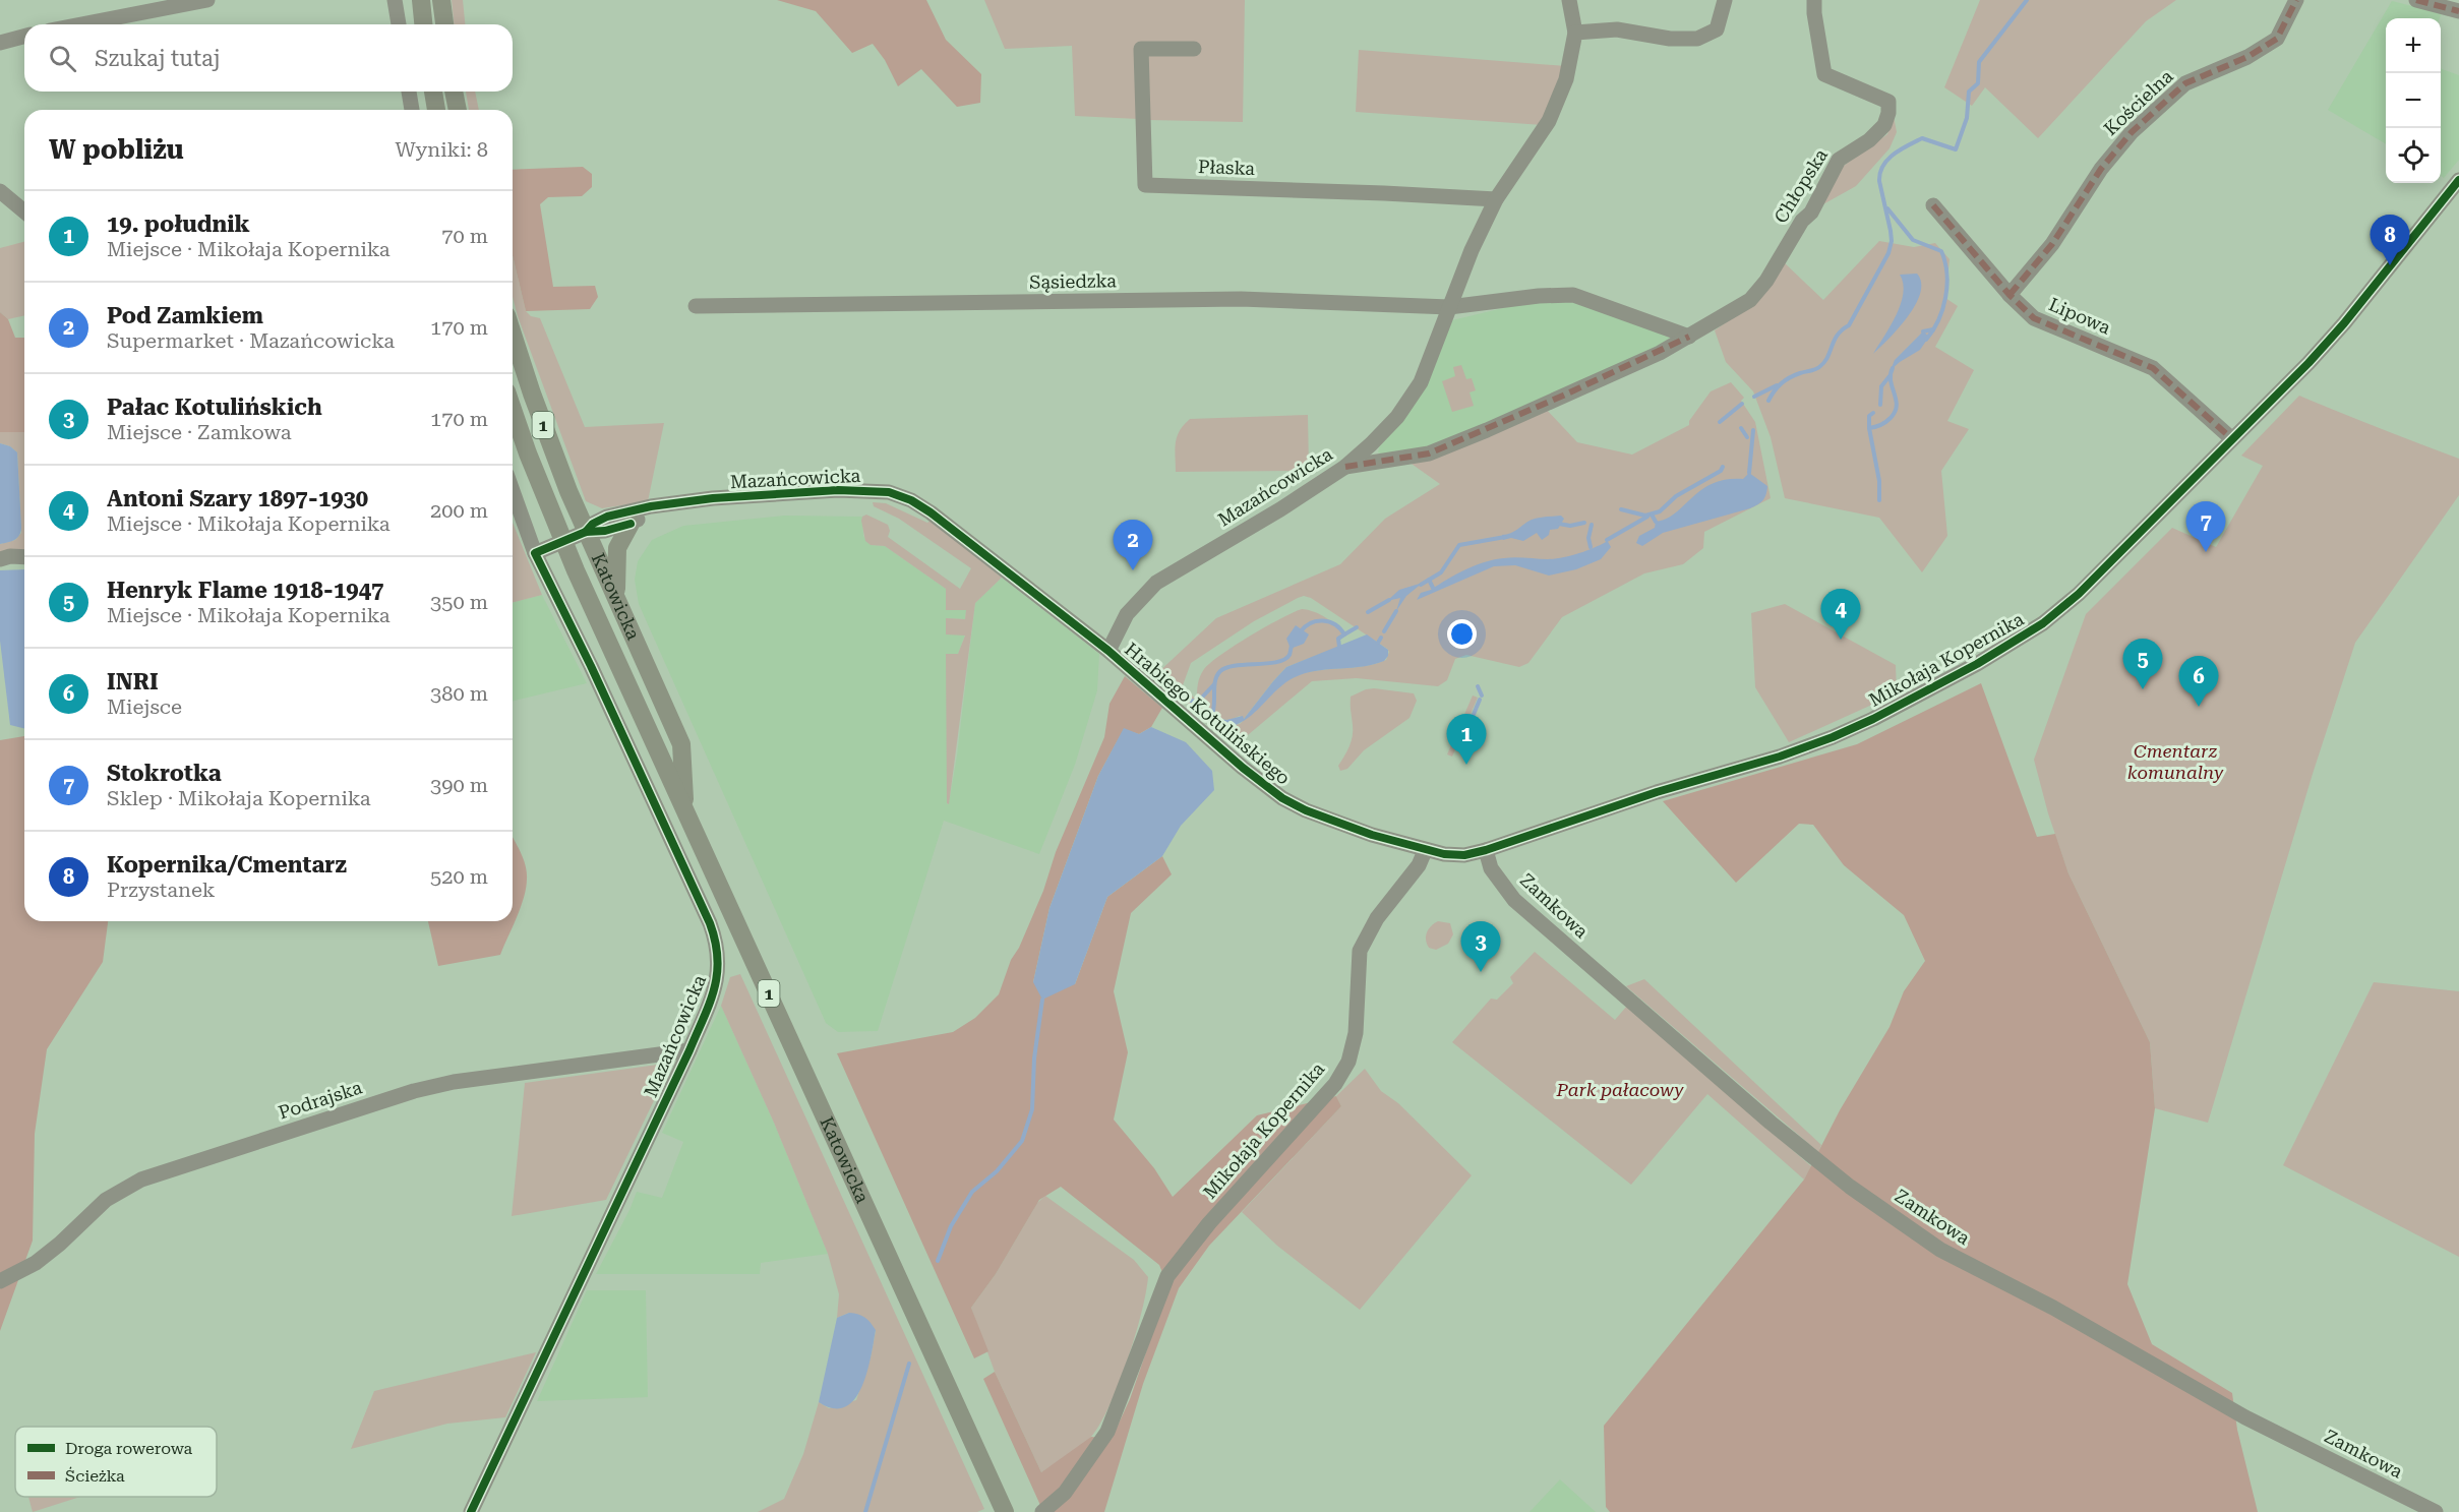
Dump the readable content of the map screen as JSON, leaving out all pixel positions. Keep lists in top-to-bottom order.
{
  "streets": {
    "main road": ["1", "Katowicka"],
    "street": [
      "Kościelna",
      "Płaska",
      "Chłopska",
      "Sąsiedzka",
      "Lipowa",
      "Mazańcowicka",
      "Mikołaja Kopernika",
      "Hrabiego Kotulińskiego",
      "Zamkowa",
      "Podrajska"
    ]
  },
  "crossings": [
    ["Kościelna", "Lipowa"],
    ["Płaska", "Mazańcowicka"],
    ["Chłopska", "Mazańcowicka"],
    ["Sąsiedzka", "Mazańcowicka"],
    ["Lipowa", "Mikołaja Kopernika"],
    ["Mazańcowicka", "Katowicka"],
    ["Mazańcowicka", "Hrabiego Kotulińskiego"],
    ["Mazańcowicka", "Podrajska"],
    ["Mikołaja Kopernika", "Hrabiego Kotulińskiego"],
    ["Mikołaja Kopernika", "Zamkowa"]
  ],
  "parks": ["Cmentarz komunalny", "Park pałacowy"],
  "legend": ["Droga rowerowa", "Ścieżka"],
  "page": {
    "map_buttons": ["+", "−"],
    "search": "Szukaj tutaj",
    "heading": ["W pobliżu", "Wyniki: 8"],
    "list": [
      {
        "mark": "1",
        "name": "19. południk",
        "note": "Miejsce · Mikołaja Kopernika",
        "value": "70 m"
      },
      {
        "mark": "2",
        "name": "Pod Zamkiem",
        "note": "Supermarket · Mazańcowicka",
        "value": "170 m"
      },
      {
        "mark": "3",
        "name": "Pałac Kotulińskich",
        "note": "Miejsce · Zamkowa",
        "value": "170 m"
      },
      {
        "mark": "4",
        "name": "Antoni Szary 1897-1930",
        "note": "Miejsce · Mikołaja Kopernika",
        "value": "200 m"
      },
      {
        "mark": "5",
        "name": "Henryk Flame 1918-1947",
        "note": "Miejsce · Mikołaja Kopernika",
        "value": "350 m"
      },
      {
        "mark": "6",
        "name": "INRI",
        "note": "Miejsce",
        "value": "380 m"
      },
      {
        "mark": "7",
        "name": "Stokrotka",
        "note": "Sklep · Mikołaja Kopernika",
        "value": "390 m"
      },
      {
        "mark": "8",
        "name": "Kopernika/Cmentarz",
        "note": "Przystanek",
        "value": "520 m"
      }
    ],
    "pins": [
      "8",
      "7",
      "2",
      "4",
      "5",
      "6",
      "1",
      "3"
    ]
  }
}
